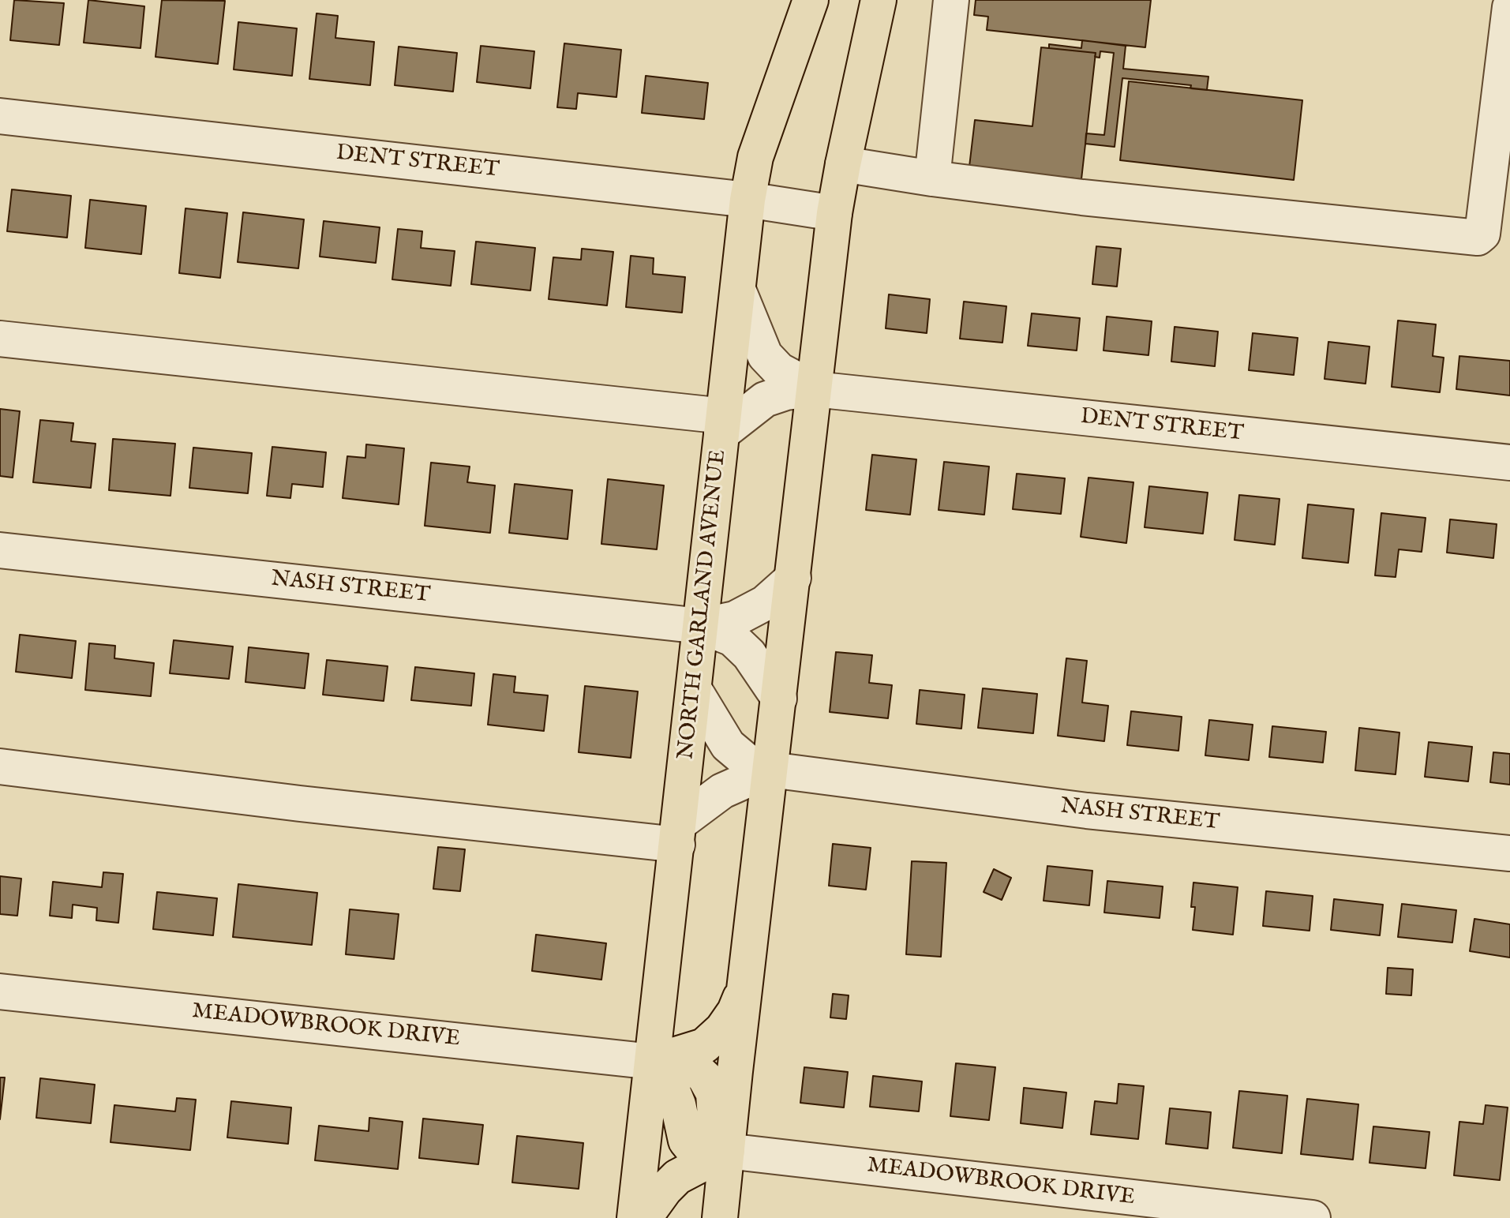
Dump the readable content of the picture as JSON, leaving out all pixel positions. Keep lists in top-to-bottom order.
{
  "streets": {
    "main road": ["NORTH GARLAND AVENUE"],
    "street": ["DENT STREET", "NASH STREET", "MEADOWBROOK DRIVE"]
  },
  "crossings": [
    ["DENT STREET", "NORTH GARLAND AVENUE"],
    ["NASH STREET", "NORTH GARLAND AVENUE"],
    ["NORTH GARLAND AVENUE", "MEADOWBROOK DRIVE"]
  ]
}
